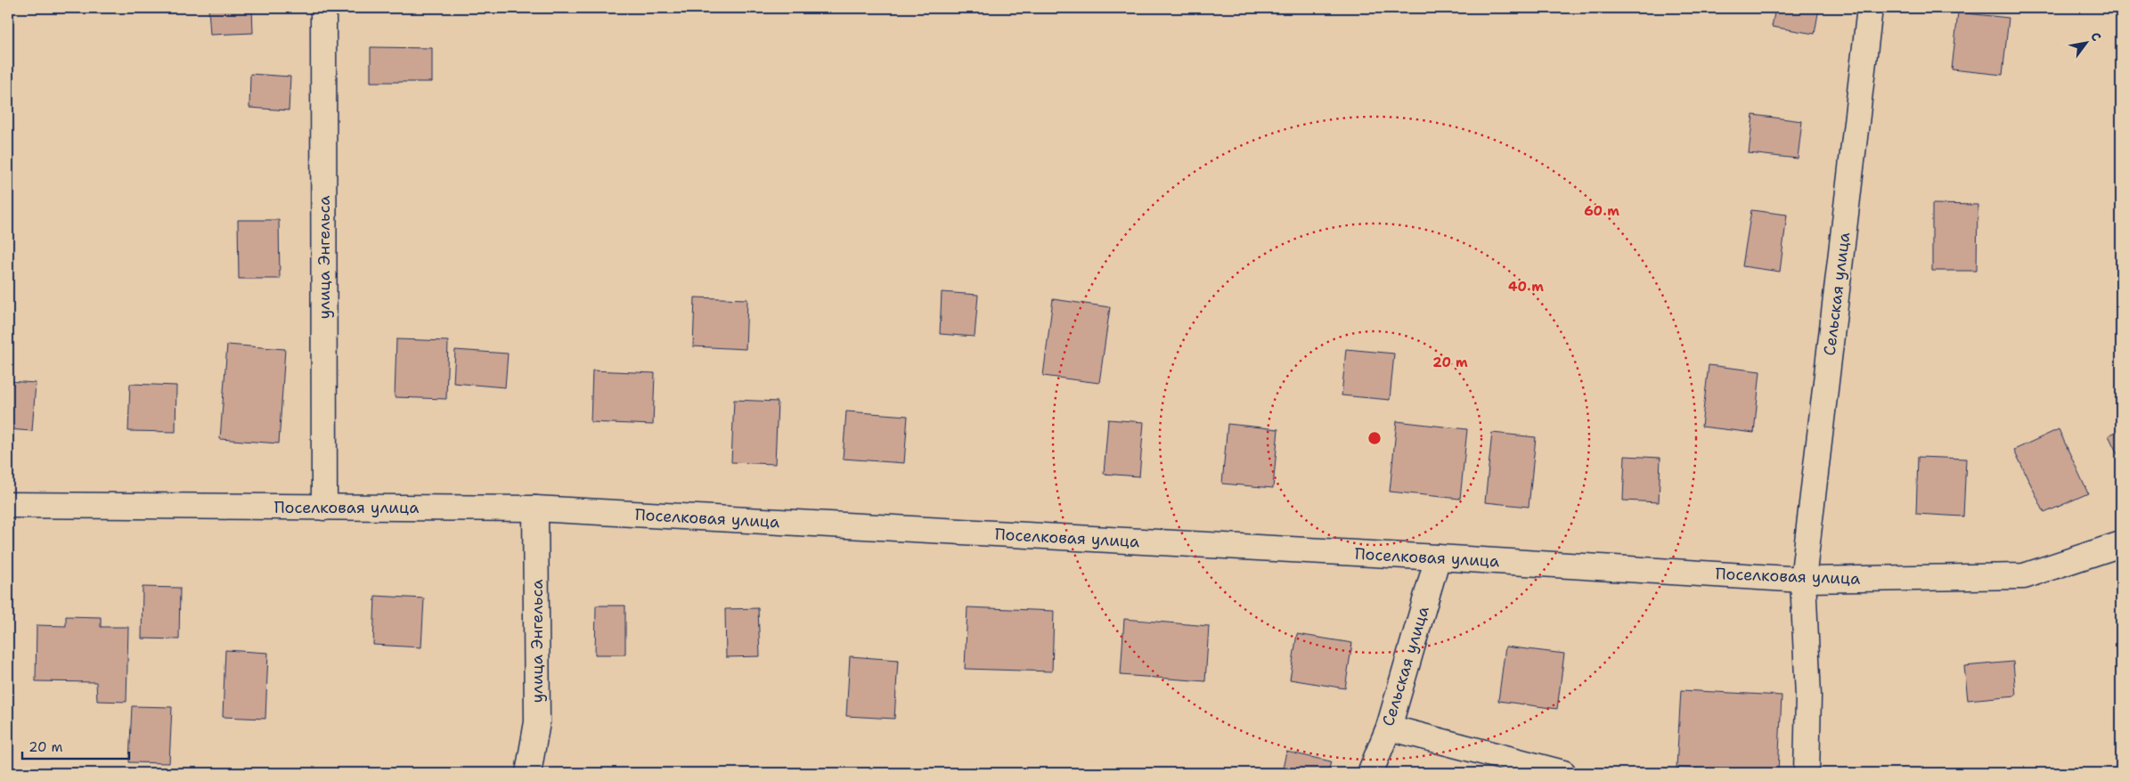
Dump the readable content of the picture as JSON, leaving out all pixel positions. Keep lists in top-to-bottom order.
{
  "streets": {
    "street": ["улица Энгельса", "Сельская улица", "Поселковая улица"]
  },
  "crossings": [
    ["улица Энгельса", "Поселковая улица"],
    ["Сельская улица", "Поселковая улица"]
  ],
  "scale_bar": "20 m",
  "north": "top right",
  "rings": ["60 m", "40 m", "20 m"]
}
